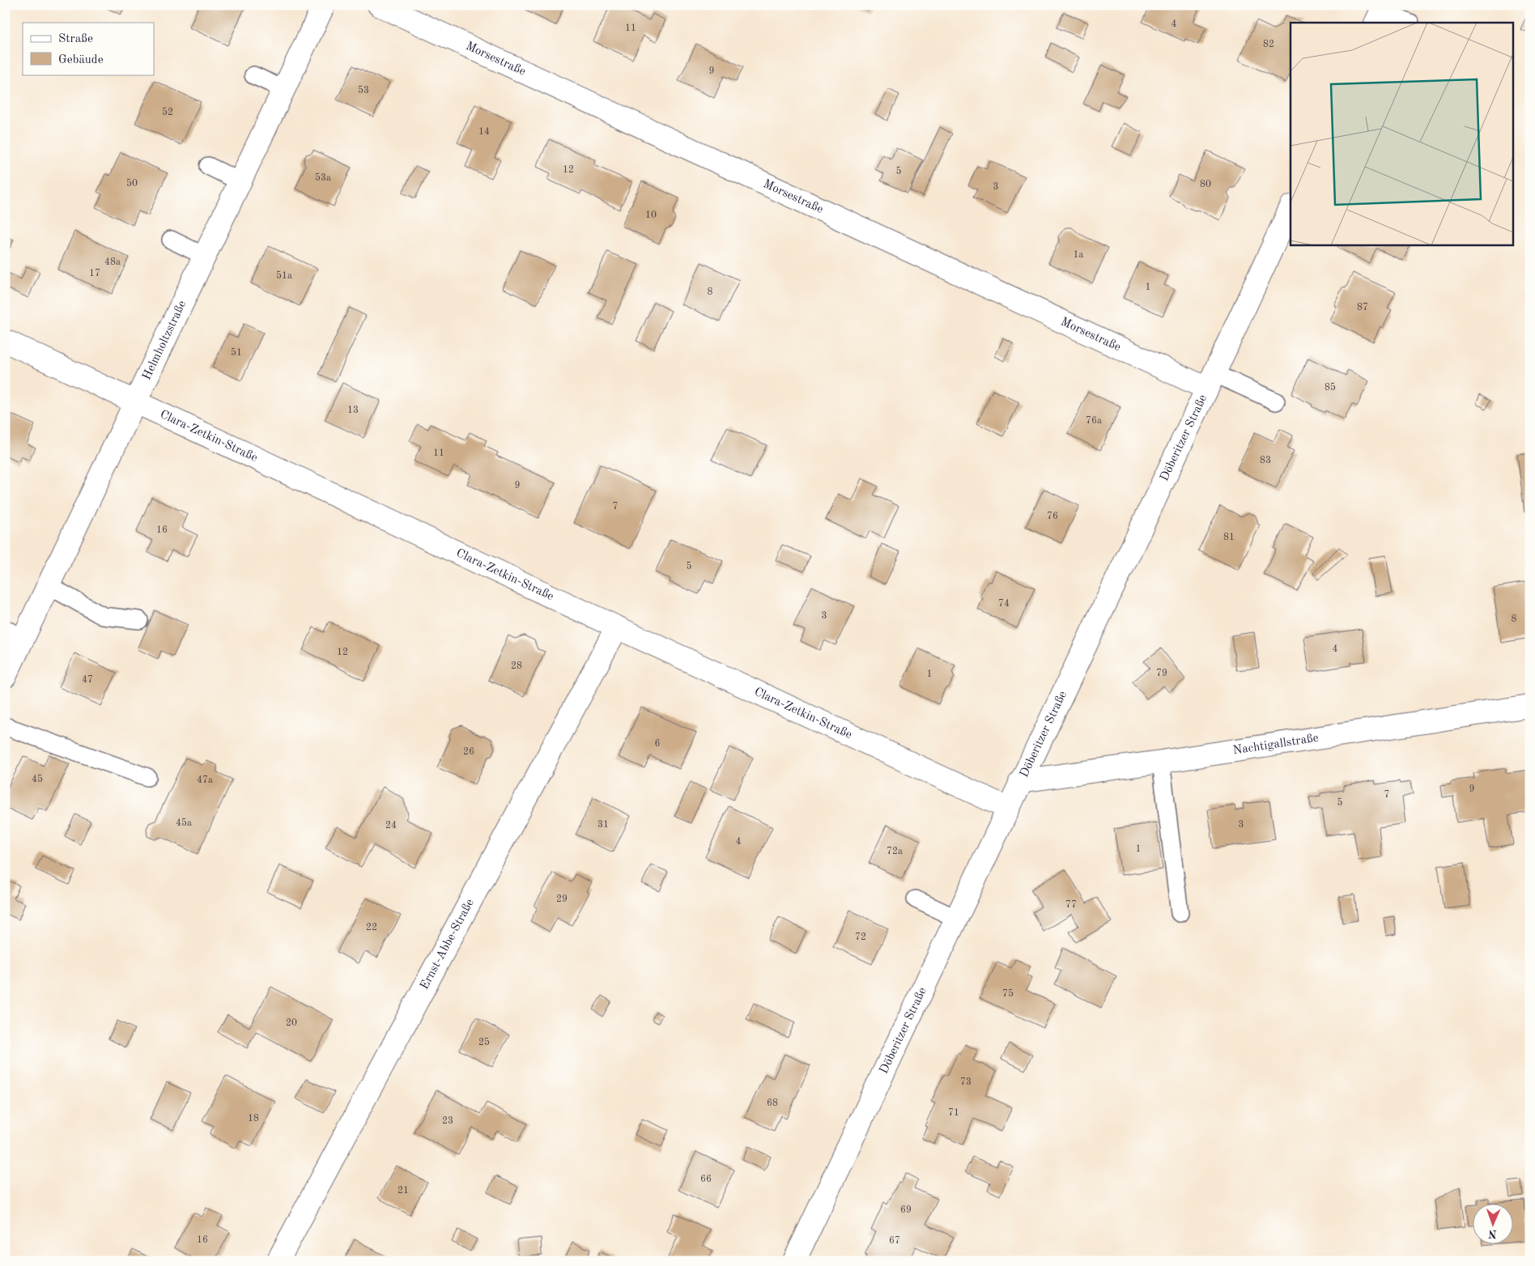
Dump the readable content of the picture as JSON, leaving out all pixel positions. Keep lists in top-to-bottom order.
{
  "streets": {
    "street": [
      "Morsestraße",
      "Helmholtzstraße",
      "Clara-Zetkin-Straße",
      "Döberitzer Straße",
      "Nachtigallstraße",
      "Ernst-Abbe-Straße"
    ]
  },
  "crossings": [
    ["Morsestraße", "Döberitzer Straße"],
    ["Helmholtzstraße", "Clara-Zetkin-Straße"],
    ["Clara-Zetkin-Straße", "Döberitzer Straße"],
    ["Clara-Zetkin-Straße", "Ernst-Abbe-Straße"],
    ["Döberitzer Straße", "Nachtigallstraße"]
  ],
  "house_numbers": [
    "4",
    "11",
    "82",
    "9",
    "53",
    "52",
    "14",
    "12",
    "5",
    "53a",
    "50",
    "80",
    "3",
    "10",
    "1a",
    "48a",
    "17",
    "51a",
    "1",
    "8",
    "87",
    "51",
    "85",
    "13",
    "76a",
    "11",
    "83",
    "9",
    "7",
    "76",
    "16",
    "81",
    "5",
    "74",
    "3",
    "8",
    "4",
    "12",
    "28",
    "79",
    "1",
    "47",
    "6",
    "26",
    "45",
    "47a",
    "9",
    "7",
    "5",
    "45a",
    "31",
    "3",
    "24",
    "4",
    "1",
    "72a",
    "29",
    "77",
    "22",
    "72",
    "75",
    "20",
    "25",
    "73",
    "68",
    "71",
    "18",
    "23",
    "66",
    "21",
    "69",
    "16",
    "67"
  ],
  "legend": ["Straße", "Gebäude"],
  "north": "bottom"
}
